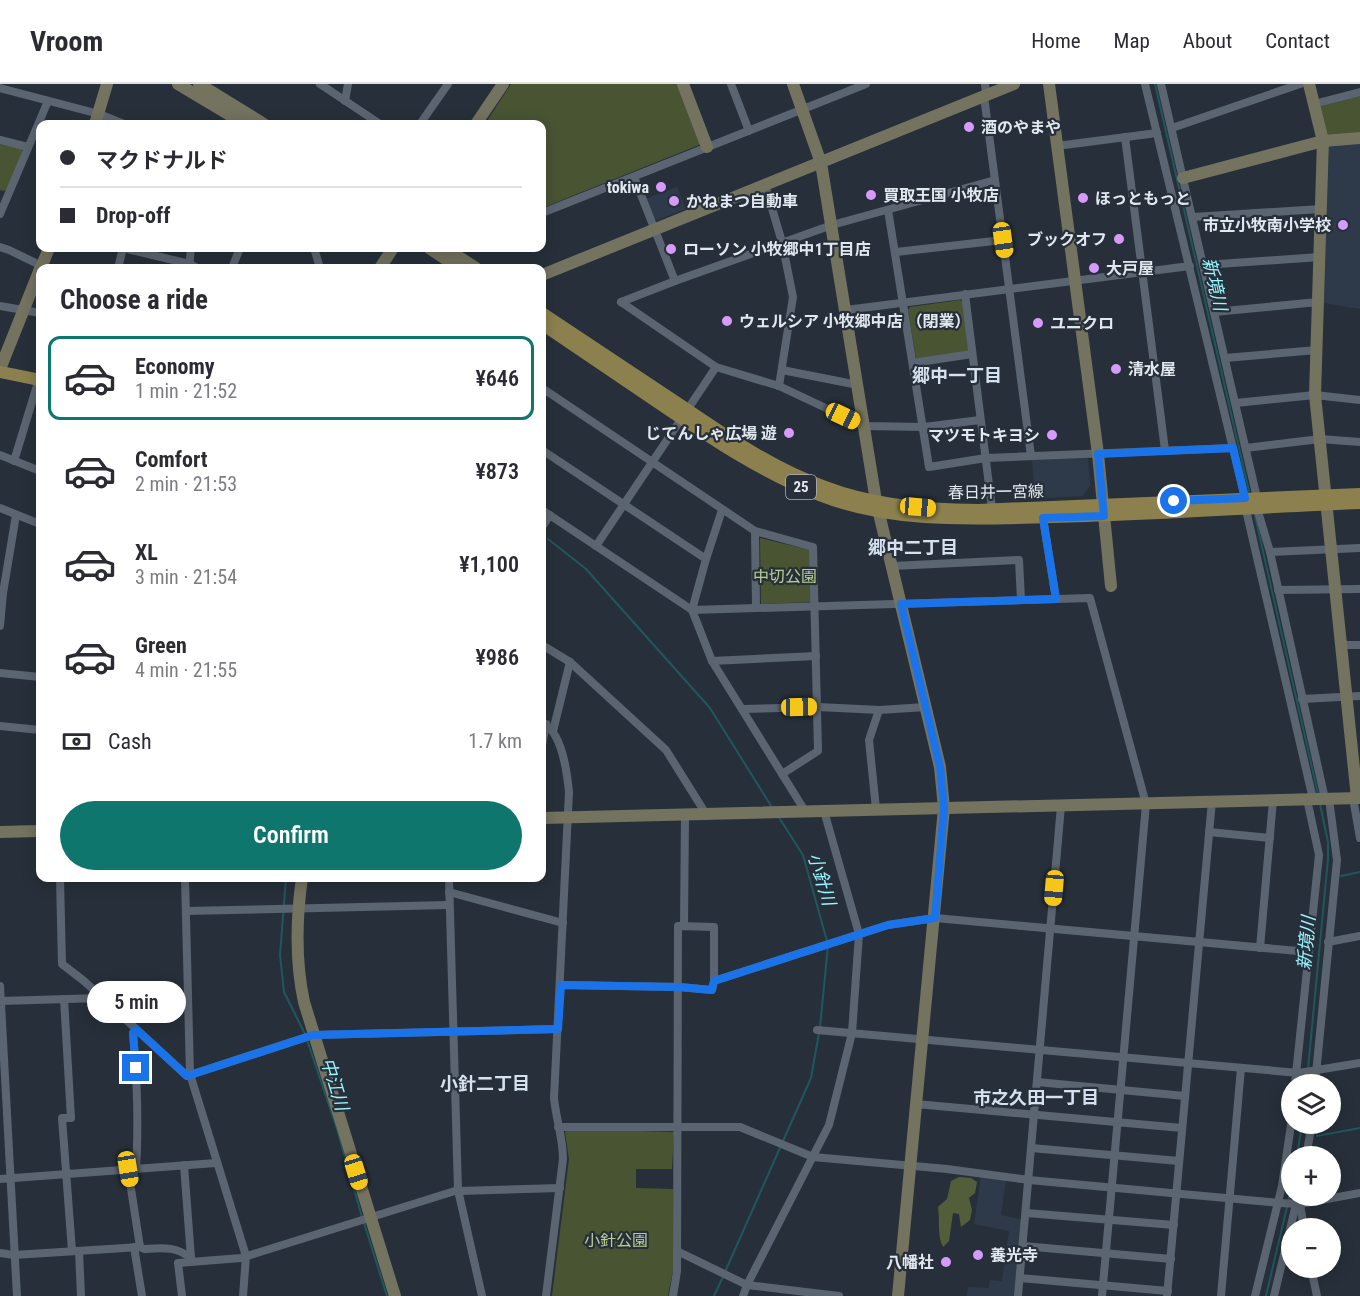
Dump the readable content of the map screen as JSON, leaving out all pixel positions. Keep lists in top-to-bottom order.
{
  "streets": {
    "main road": ["25", "春日井一宮線"]
  },
  "districts": [
    "郷中一丁目",
    "郷中二丁目",
    "小針二丁目",
    "市之久田一丁目"
  ],
  "water": ["新境川", "小針川", "中江川"],
  "parks": ["中切公園", "小針公園"],
  "places": [
    "酒のやまや",
    "tokiwa",
    "買取王国 小牧店",
    "ほっともっと",
    "かねまつ自動車",
    "市立小牧南小学校",
    "ブックオフ",
    "ローソン 小牧郷中1丁目店",
    "大戸屋",
    "ウェルシア 小牧郷中店 （閉業）",
    "ユニクロ",
    "清水屋",
    "じてんしゃ広場 遊",
    "マツモトキヨシ",
    "養光寺",
    "八幡社"
  ],
  "page": {
    "header": "Vroom",
    "nav": [
      "Home",
      "Map",
      "About",
      "Contact"
    ],
    "banner": ["マクドナルド", "Drop-off"],
    "heading": "Choose a ride",
    "list": [
      {
        "name": "Economy",
        "note": "1 min · 21:52",
        "value": "¥646"
      },
      {
        "name": "Comfort",
        "note": "2 min · 21:53",
        "value": "¥873"
      },
      {
        "name": "XL",
        "note": "3 min · 21:54",
        "value": "¥1,100"
      },
      {
        "name": "Green",
        "note": "4 min · 21:55",
        "value": "¥986"
      }
    ],
    "pay": ["Cash", "1.7 km"],
    "buttons": "Confirm",
    "bubble": "5 min",
    "map_buttons": ["+", "−"]
  }
}
